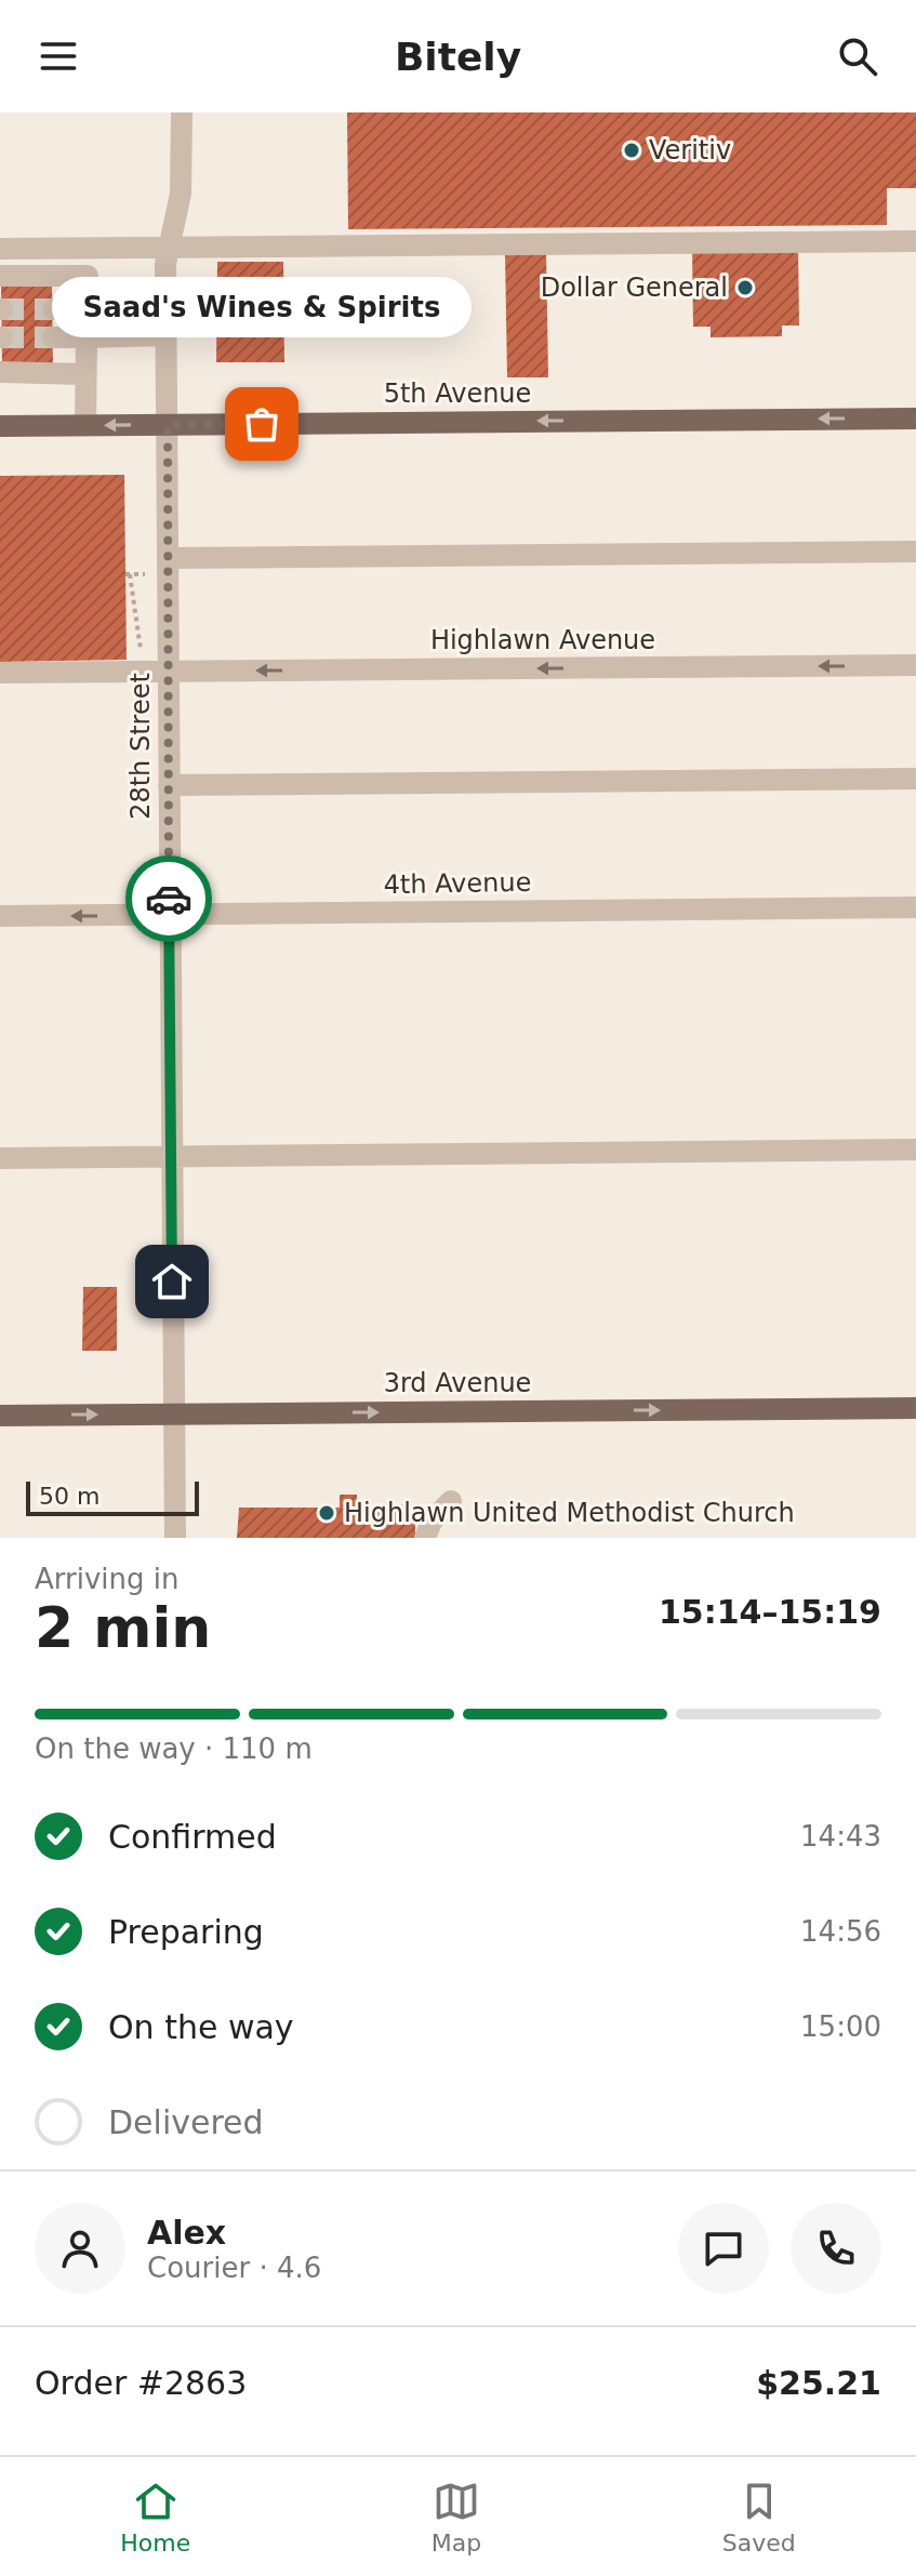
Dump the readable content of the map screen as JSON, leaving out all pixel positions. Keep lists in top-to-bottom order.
{
  "streets": {
    "main road": ["5th Avenue", "3rd Avenue"],
    "street": ["Highlawn Avenue", "28th Street", "4th Avenue"]
  },
  "crossings": [
    ["5th Avenue", "28th Street"],
    ["Highlawn Avenue", "28th Street"],
    ["28th Street", "4th Avenue"],
    ["28th Street", "3rd Avenue"]
  ],
  "one_way": ["5th Avenue", "3rd Avenue"],
  "places": [
    "Veritiv",
    "Dollar General",
    "Saad's Wines & Spirits",
    "Highlawn United Methodist Church"
  ],
  "scale_bar": "50 m",
  "page": {
    "header": "Bitely",
    "bubble": "Saad's Wines & Spirits",
    "scale": "50 m",
    "heading": ["2 min", "Arriving in", "15:14–15:19"],
    "panel": [
      "Alex",
      "Courier · 4.6",
      "Order #2863",
      "$25.21"
    ],
    "bar": "On the way · 110 m",
    "list": [
      ["Confirmed", "14:43"],
      ["Preparing", "14:56"],
      ["On the way", "15:00"],
      "Delivered"
    ],
    "tabs": ["Home", "Map", "Saved"]
  }
}
